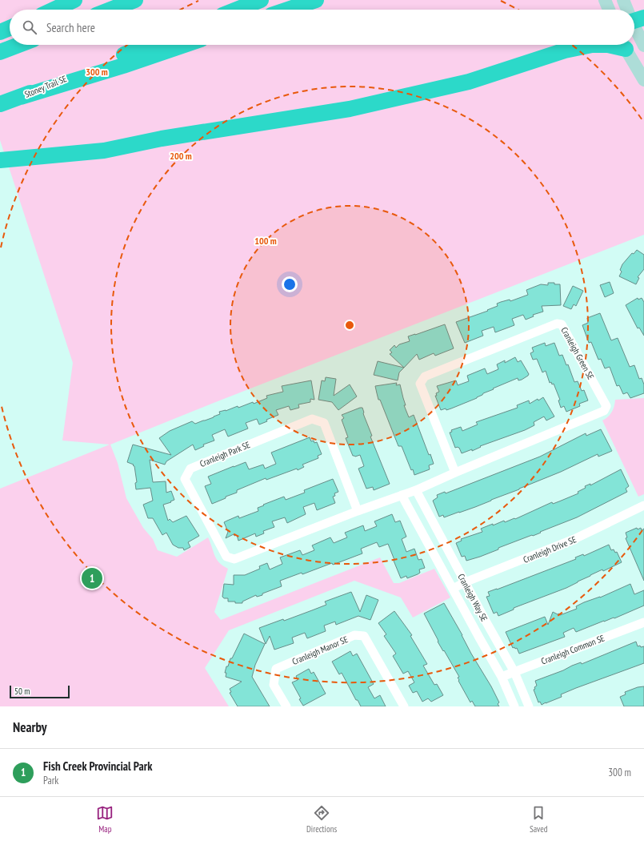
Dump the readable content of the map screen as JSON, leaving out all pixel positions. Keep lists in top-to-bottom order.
{
  "streets": {
    "highway": ["Stoney Trail SE"],
    "street": [
      "Cranleigh Green SE",
      "Cranleigh Park SE",
      "Cranleigh Drive SE",
      "Cranleigh Way SE",
      "Cranleigh Common SE",
      "Cranleigh Manor SE"
    ]
  },
  "crossings": [
    ["Cranleigh Green SE", "Cranleigh Park SE"],
    ["Cranleigh Green SE", "Cranleigh Way SE"],
    ["Cranleigh Park SE", "Cranleigh Way SE"],
    ["Cranleigh Drive SE", "Cranleigh Way SE"],
    ["Cranleigh Way SE", "Cranleigh Common SE"]
  ],
  "scale_bar": "50 m",
  "page": {
    "search": "Search here",
    "pins": "1",
    "scale": "50 m",
    "heading": "Nearby",
    "list": [
      {
        "mark": "1",
        "name": "Fish Creek Provincial Park",
        "note": "Park",
        "value": "300 m"
      }
    ],
    "nav": ["Map", "Directions", "Saved"]
  },
  "rings": ["300 m", "200 m", "100 m"]
}
